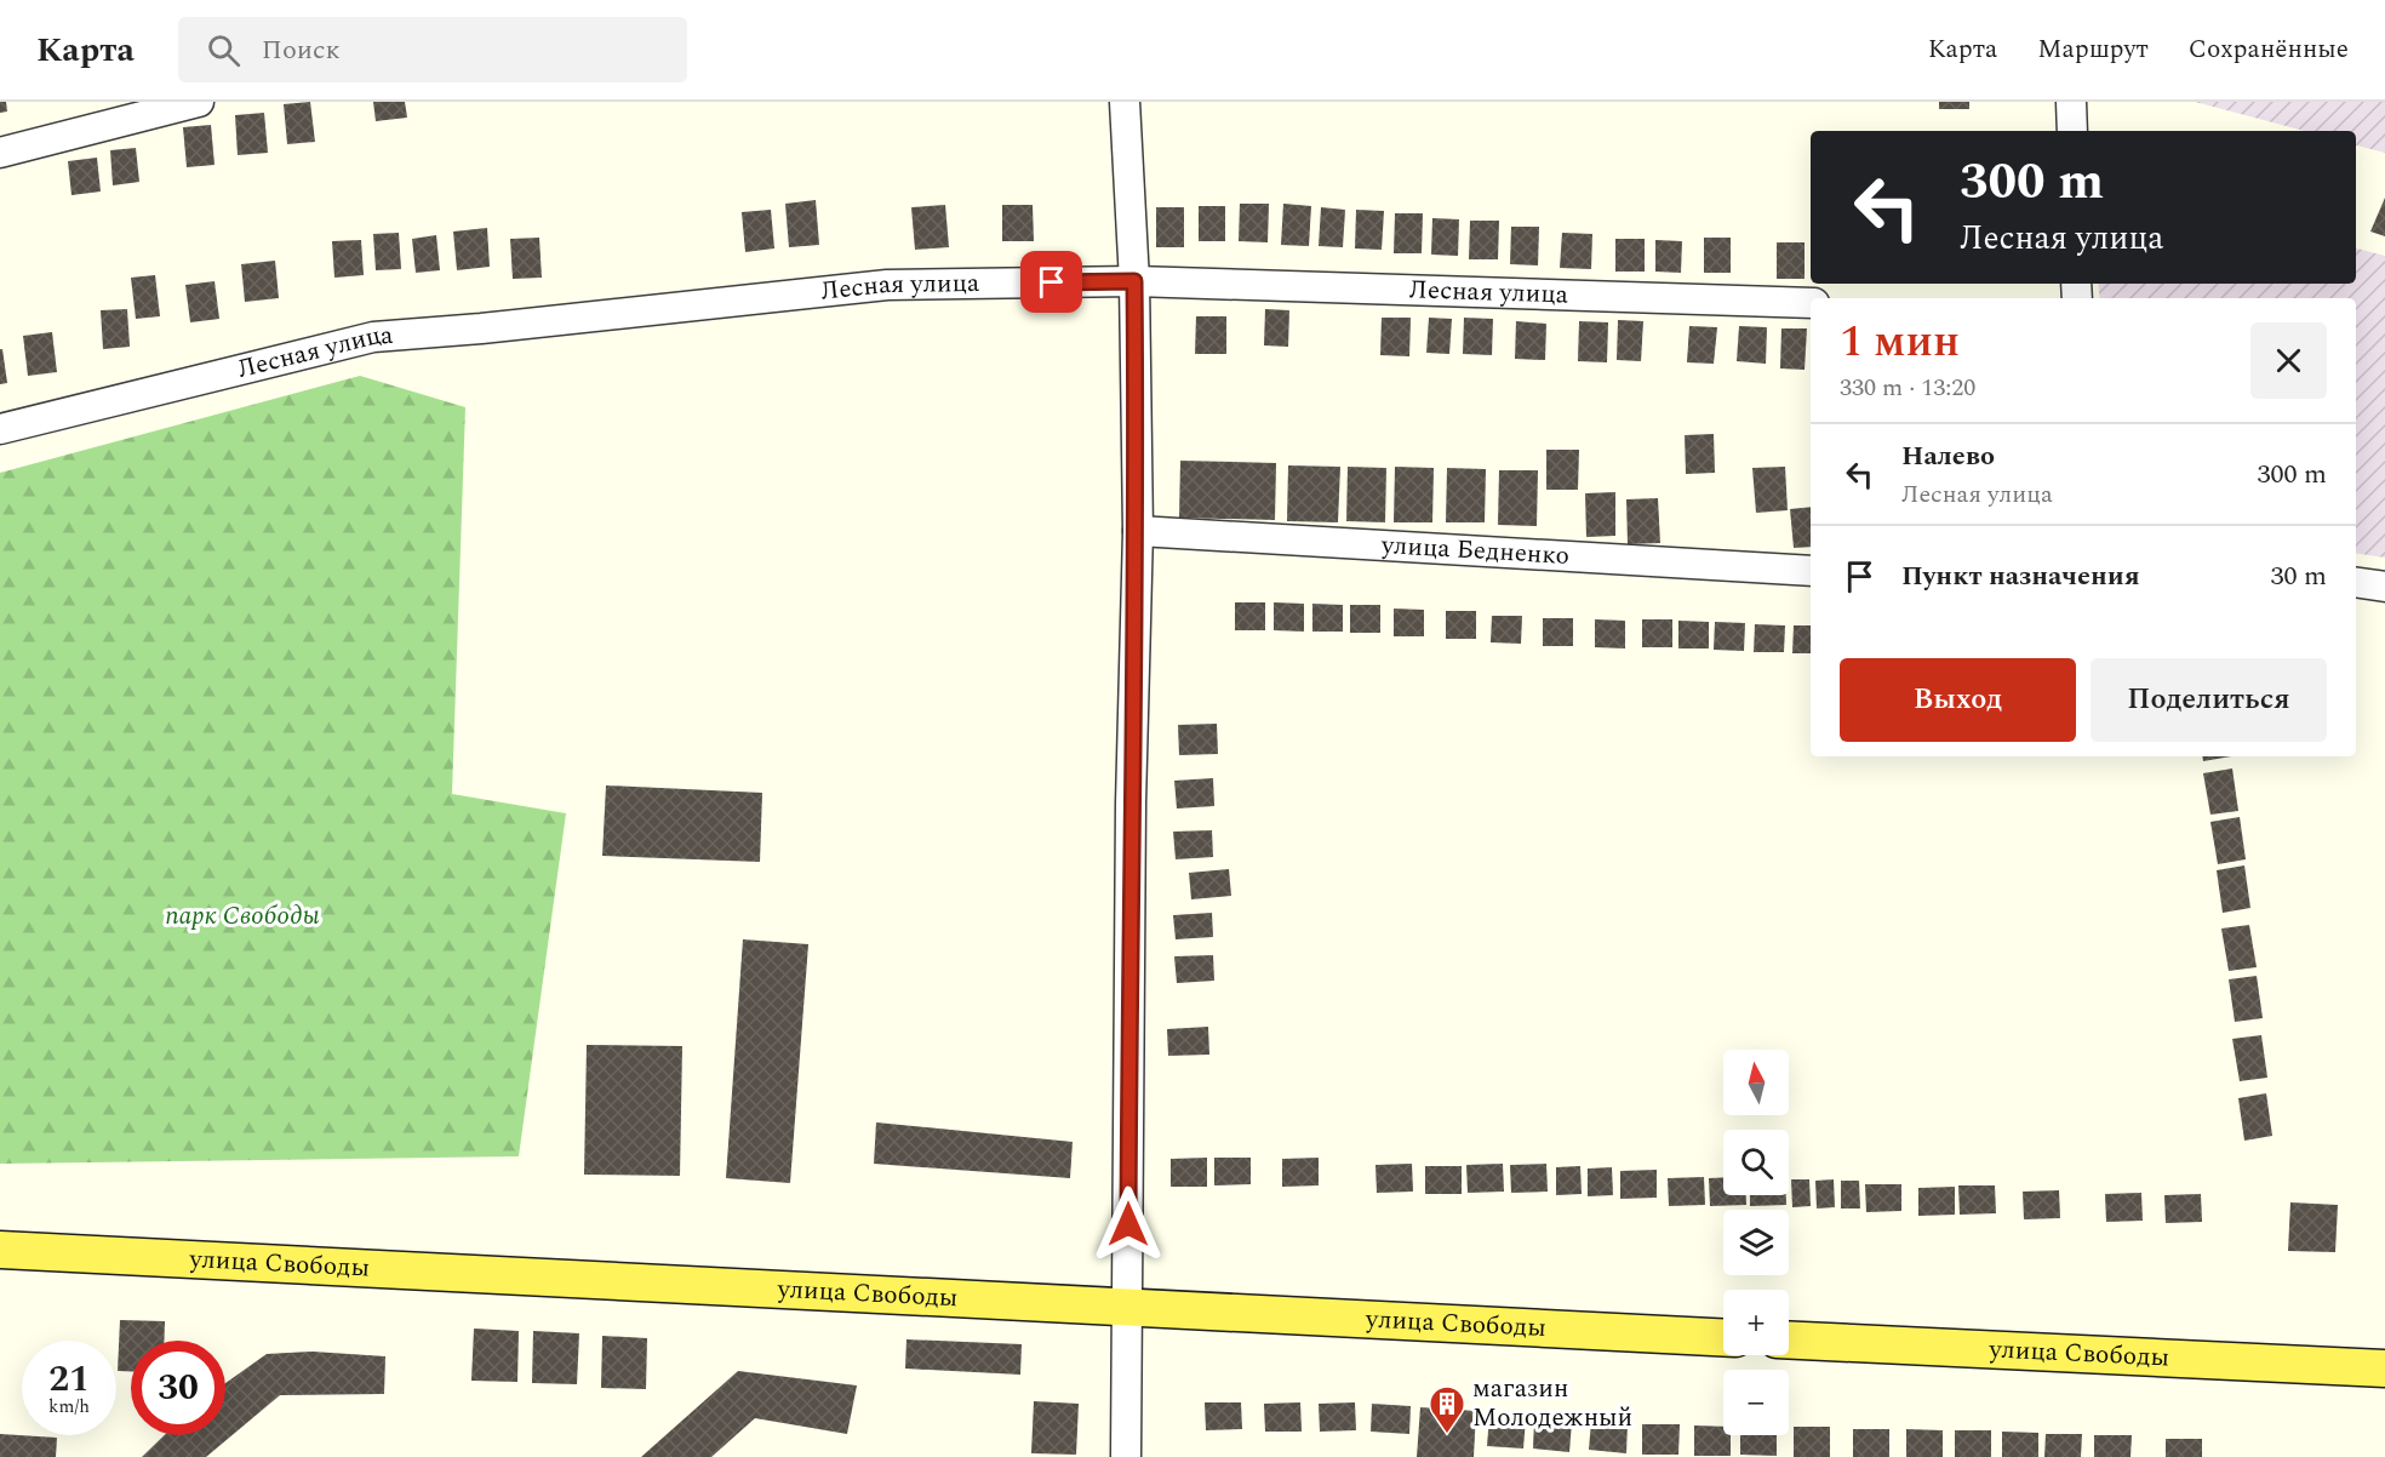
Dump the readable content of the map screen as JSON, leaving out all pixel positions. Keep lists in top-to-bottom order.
{
  "streets": {
    "main road": ["улица Свободы"],
    "street": ["Лесная улица", "улица Бедненко"]
  },
  "parks": ["парк Свободы"],
  "places": {
    "building": ["магазин Молодежный"]
  },
  "north": "top",
  "page": {
    "header": "Карта",
    "search": "Поиск",
    "nav": ["Карта", "Маршрут", "Сохранённые"],
    "turn": ["300 m", "Лесная улица"],
    "heading": ["1 мин", "330 m · 13:20"],
    "list": [
      {
        "name": "Налево",
        "note": "Лесная улица",
        "value": "300 m"
      },
      {
        "name": "Пункт назначения",
        "value": "30 m"
      }
    ],
    "buttons": ["Выход", "Поделиться"],
    "map_buttons": ["+", "−"],
    "speed": "21 km/h",
    "limit": "30"
  }
}
